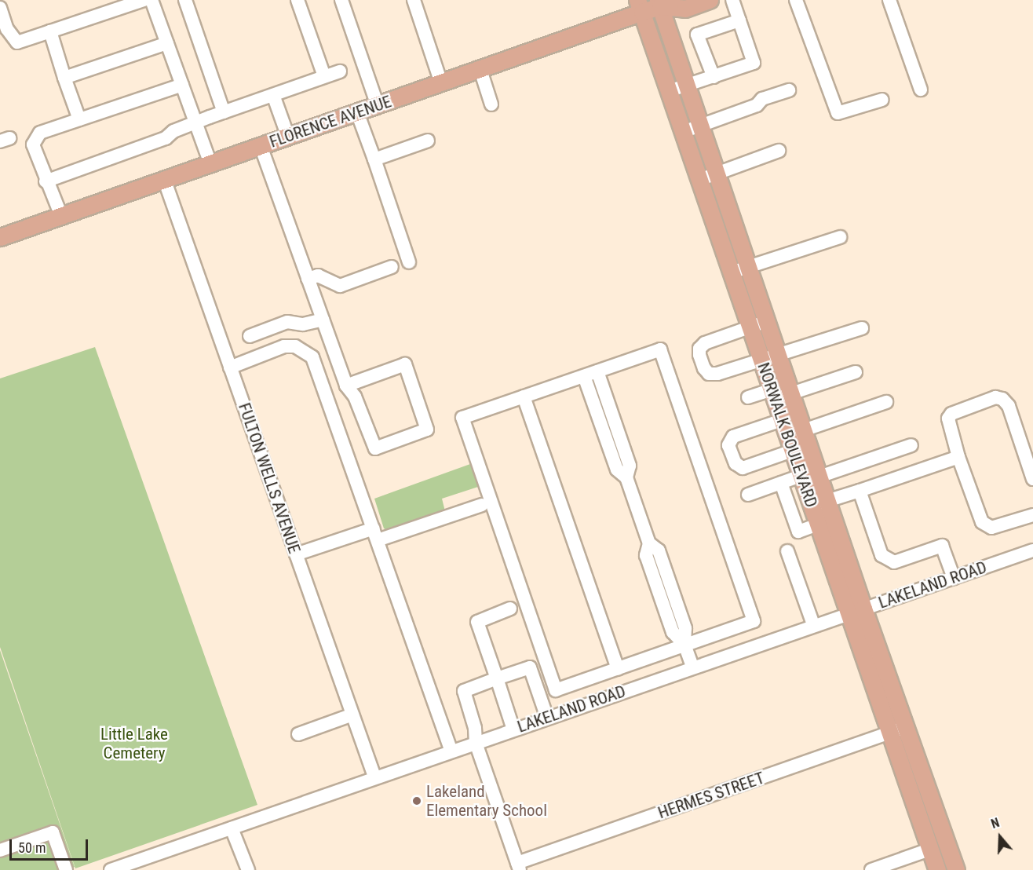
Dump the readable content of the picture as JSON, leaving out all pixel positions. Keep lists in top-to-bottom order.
{
  "streets": {
    "main road": ["FLORENCE AVENUE", "NORWALK BOULEVARD"],
    "street": ["FULTON WELLS AVENUE", "LAKELAND ROAD", "HERMES STREET"]
  },
  "crossings": [
    ["FLORENCE AVENUE", "NORWALK BOULEVARD"],
    ["FLORENCE AVENUE", "FULTON WELLS AVENUE"],
    ["NORWALK BOULEVARD", "LAKELAND ROAD"],
    ["NORWALK BOULEVARD", "HERMES STREET"],
    ["FULTON WELLS AVENUE", "LAKELAND ROAD"]
  ],
  "parks": ["Little Lake Cemetery"],
  "places": ["Lakeland Elementary School"],
  "scale_bar": "50 m",
  "north": "top"
}
